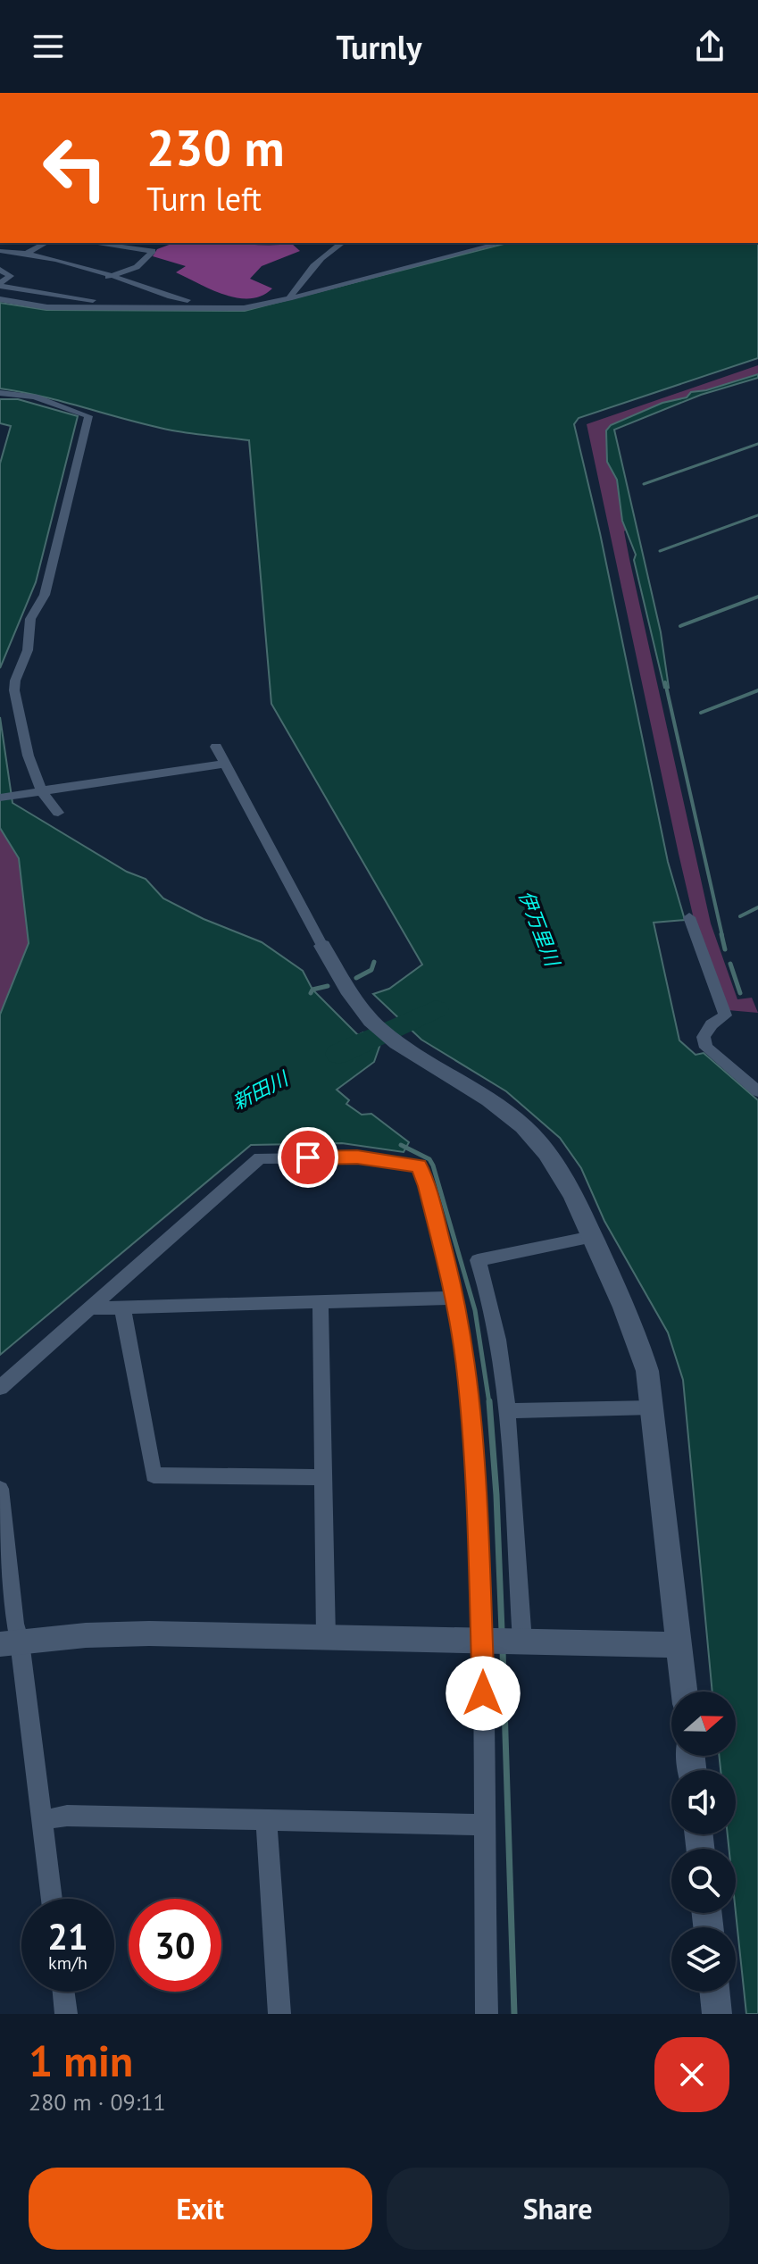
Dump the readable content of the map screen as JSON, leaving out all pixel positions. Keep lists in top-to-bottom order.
{
  "water": ["伊万里川", "新田川"],
  "north": "right",
  "page": {
    "header": "Turnly",
    "turn": ["230 m", "Turn left"],
    "speed": "21 km/h",
    "limit": "30",
    "heading": ["1 min", "280 m · 09:11"],
    "buttons": ["Exit", "Share"]
  }
}
